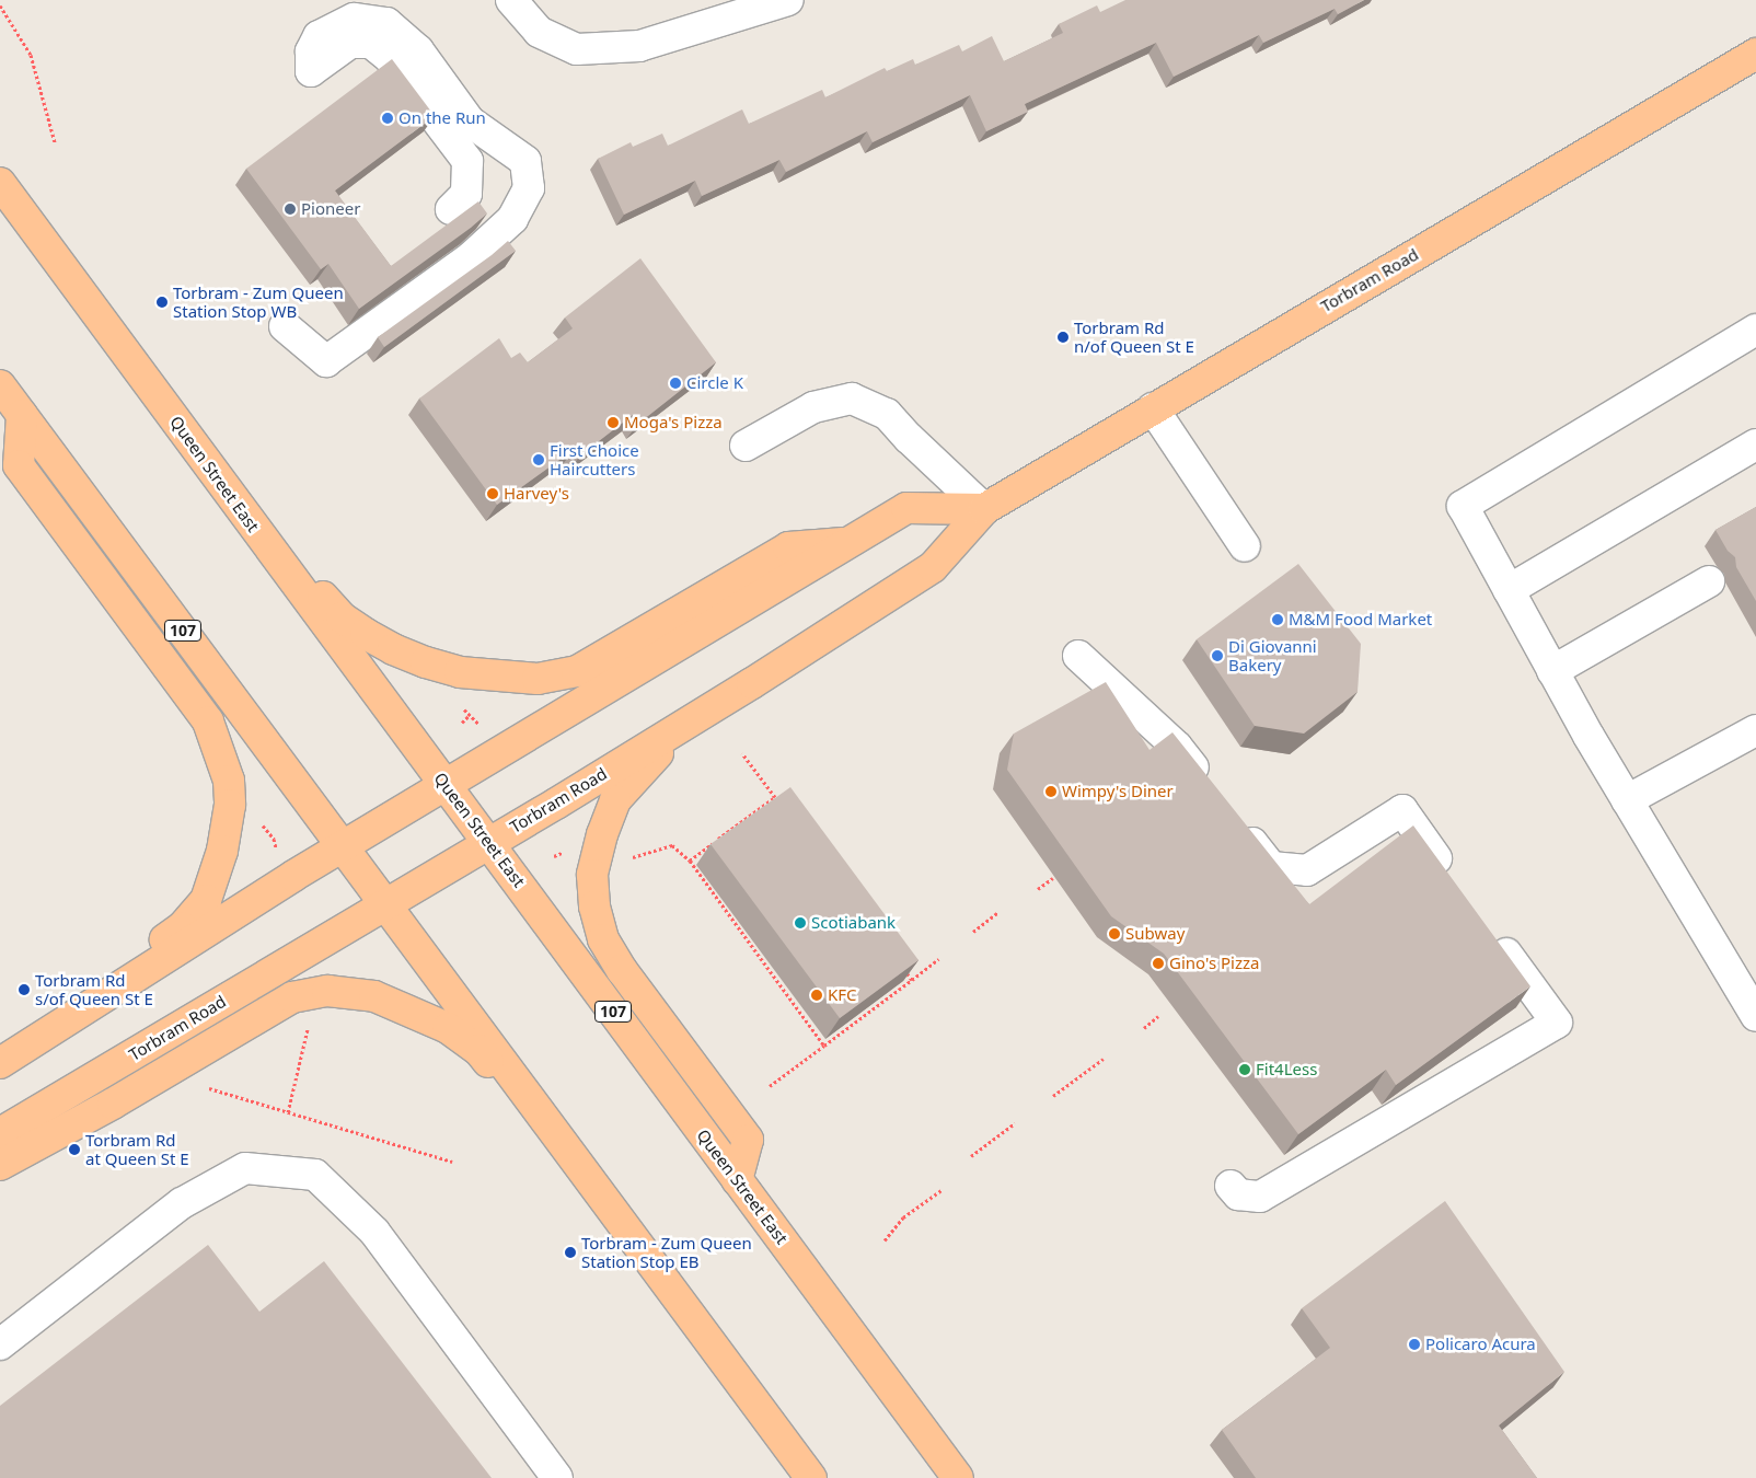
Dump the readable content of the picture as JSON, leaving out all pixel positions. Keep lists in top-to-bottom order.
{
  "streets": {
    "main road": ["Torbram Road", "Queen Street East", "107"]
  },
  "crossings": [
    ["Torbram Road", "Queen Street East"],
    ["Torbram Road", "107"]
  ],
  "places": [
    "On the Run",
    "Pioneer",
    "Torbram - Zum Queen Station Stop WB",
    "Torbram Rd n/of Queen St E",
    "Circle K",
    "Moga's Pizza",
    "First Choice Haircutters",
    "Harvey's",
    "M&M Food Market",
    "Di Giovanni Bakery",
    "Wimpy's Diner",
    "Scotiabank",
    "Subway",
    "Gino's Pizza",
    "Torbram Rd s/of Queen St E",
    "KFC",
    "Fit4Less",
    "Torbram Rd at Queen St E",
    "Torbram - Zum Queen Station Stop EB",
    "Policaro Acura"
  ]
}
